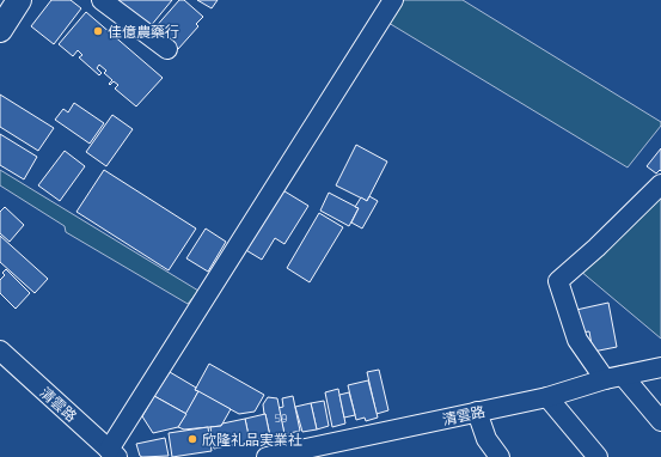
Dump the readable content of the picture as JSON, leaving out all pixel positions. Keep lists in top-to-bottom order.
{
  "streets": {
    "street": ["清雲路"]
  },
  "places": ["佳億農藥行", "欣隆礼品実業社"],
  "house_numbers": ["59"]
}
